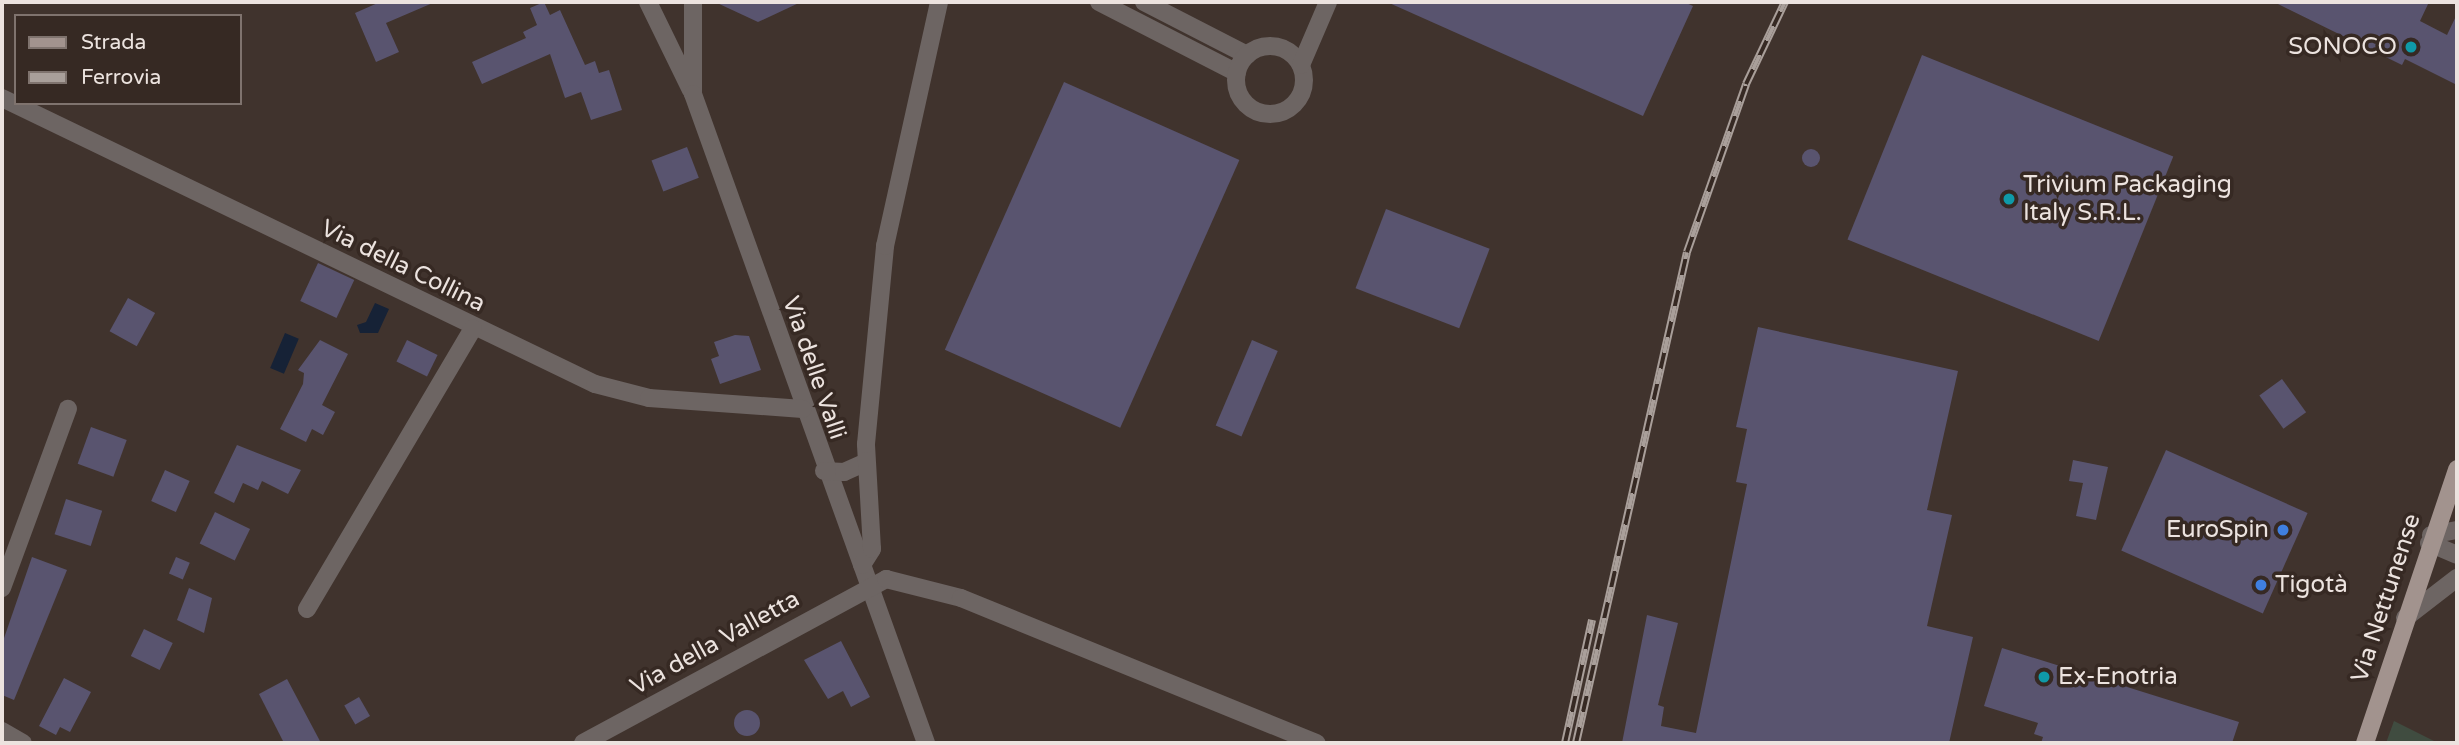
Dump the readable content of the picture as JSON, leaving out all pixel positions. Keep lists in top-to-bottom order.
{
  "streets": {
    "main road": ["Via Nettunense"],
    "street": ["Via della Collina", "Via delle Valli", "Via della Valletta"]
  },
  "crossings": [
    ["Via della Collina", "Via delle Valli"],
    ["Via delle Valli", "Via della Valletta"]
  ],
  "places": [
    "SONOCO",
    "Trivium Packaging Italy S.R.L.",
    "EuroSpin",
    "Tigotà",
    "Ex-Enotria"
  ],
  "legend": ["Strada", "Ferrovia"]
}
